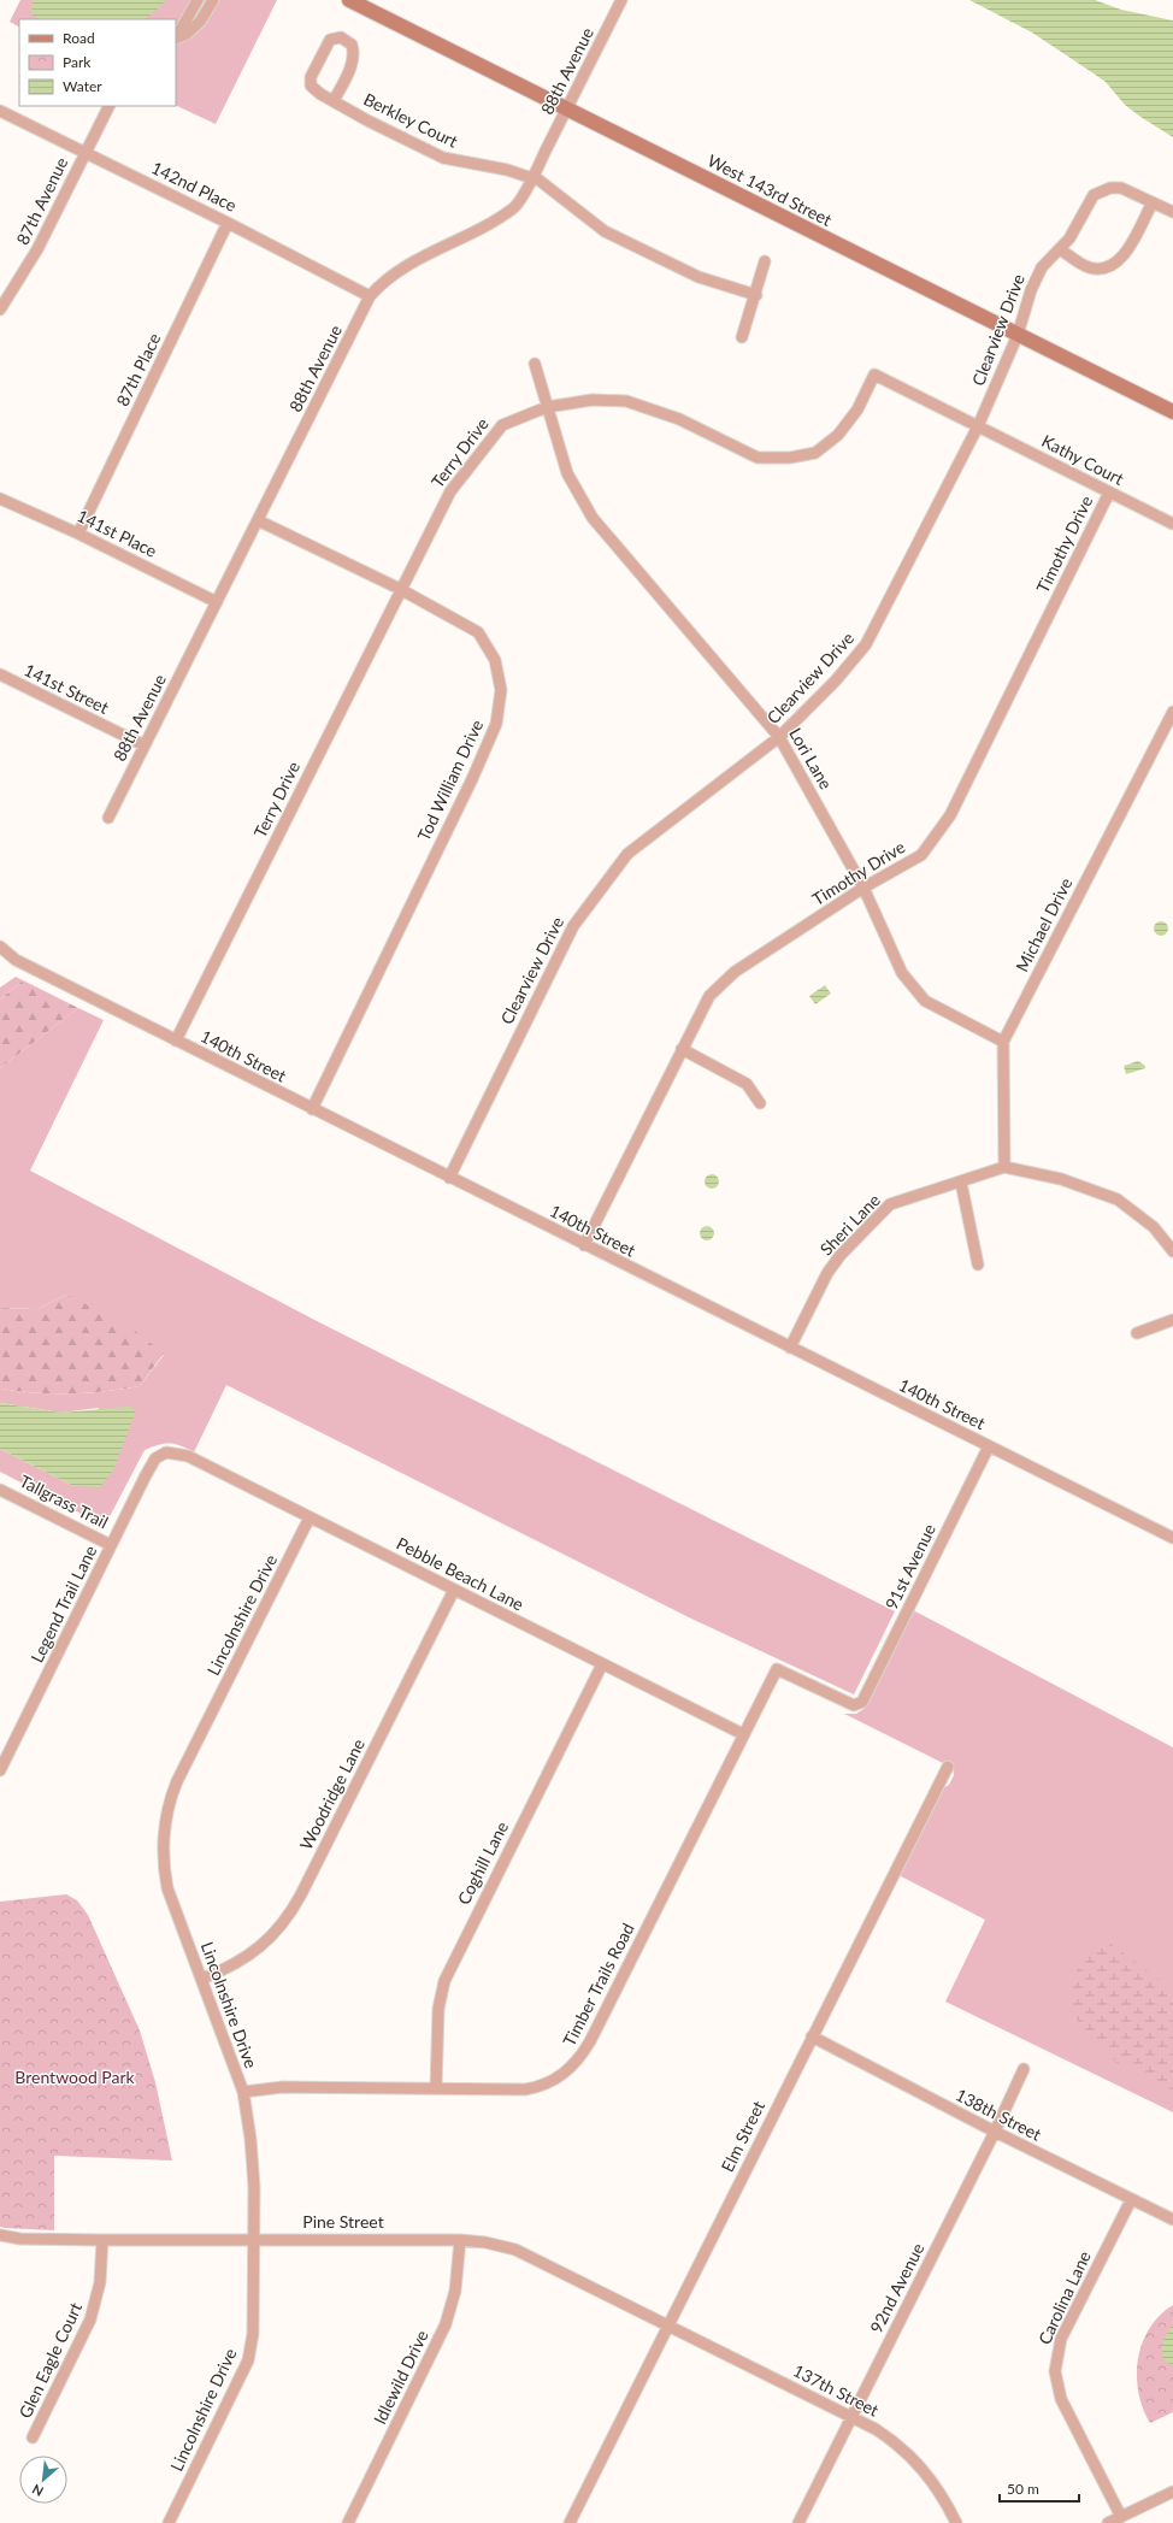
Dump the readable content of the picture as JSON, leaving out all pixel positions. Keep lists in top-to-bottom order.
{
  "streets": {
    "main road": ["West 143rd Street"],
    "street": [
      "88th Avenue",
      "Berkley Court",
      "142nd Place",
      "87th Avenue",
      "Clearview Drive",
      "87th Place",
      "Terry Drive",
      "Kathy Court",
      "141st Place",
      "Timothy Drive",
      "141st Street",
      "Lori Lane",
      "Tod William Drive",
      "Michael Drive",
      "140th Street",
      "Sheri Lane",
      "Tallgrass Trail",
      "91st Avenue",
      "Pebble Beach Lane",
      "Legend Trail Lane",
      "Lincolnshire Drive",
      "Woodridge Lane",
      "Coghill Lane",
      "Timber Trails Road",
      "138th Street",
      "Elm Street",
      "Pine Street",
      "92nd Avenue",
      "Carolina Lane",
      "Glen Eagle Court",
      "Idlewild Drive",
      "137th Street"
    ]
  },
  "crossings": [
    ["88th Avenue", "Berkley Court"],
    ["88th Avenue", "142nd Place"],
    ["88th Avenue", "West 143rd Street"],
    ["88th Avenue", "141st Place"],
    ["88th Avenue", "141st Street"],
    ["88th Avenue", "Tod William Drive"],
    ["142nd Place", "87th Avenue"],
    ["142nd Place", "87th Place"],
    ["West 143rd Street", "Clearview Drive"],
    ["Clearview Drive", "Terry Drive"],
    ["Clearview Drive", "Kathy Court"],
    ["Clearview Drive", "Lori Lane"],
    ["Clearview Drive", "140th Street"],
    ["87th Place", "141st Place"],
    ["Terry Drive", "Kathy Court"],
    ["Terry Drive", "Lori Lane"],
    ["Terry Drive", "Tod William Drive"],
    ["Terry Drive", "140th Street"],
    ["Kathy Court", "Timothy Drive"],
    ["Timothy Drive", "Lori Lane"],
    ["Timothy Drive", "140th Street"],
    ["Lori Lane", "Michael Drive"],
    ["Tod William Drive", "140th Street"],
    ["Michael Drive", "Sheri Lane"],
    ["140th Street", "Sheri Lane"],
    ["140th Street", "91st Avenue"],
    ["Tallgrass Trail", "Legend Trail Lane"],
    ["91st Avenue", "Timber Trails Road"],
    ["Pebble Beach Lane", "Legend Trail Lane"],
    ["Pebble Beach Lane", "Lincolnshire Drive"],
    ["Pebble Beach Lane", "Woodridge Lane"],
    ["Pebble Beach Lane", "Coghill Lane"],
    ["Pebble Beach Lane", "Timber Trails Road"],
    ["Lincolnshire Drive", "Woodridge Lane"],
    ["Lincolnshire Drive", "Timber Trails Road"],
    ["Lincolnshire Drive", "Pine Street"],
    ["Coghill Lane", "Timber Trails Road"],
    ["138th Street", "Elm Street"],
    ["138th Street", "92nd Avenue"],
    ["138th Street", "Carolina Lane"],
    ["Elm Street", "Pine Street"],
    ["Elm Street", "137th Street"],
    ["Pine Street", "Glen Eagle Court"],
    ["Pine Street", "Idlewild Drive"],
    ["Pine Street", "137th Street"],
    ["92nd Avenue", "137th Street"]
  ],
  "parks": ["Brentwood Park"],
  "legend": ["Road", "Park", "Water"],
  "scale_bar": "50 m",
  "north": "bottom left"
}
